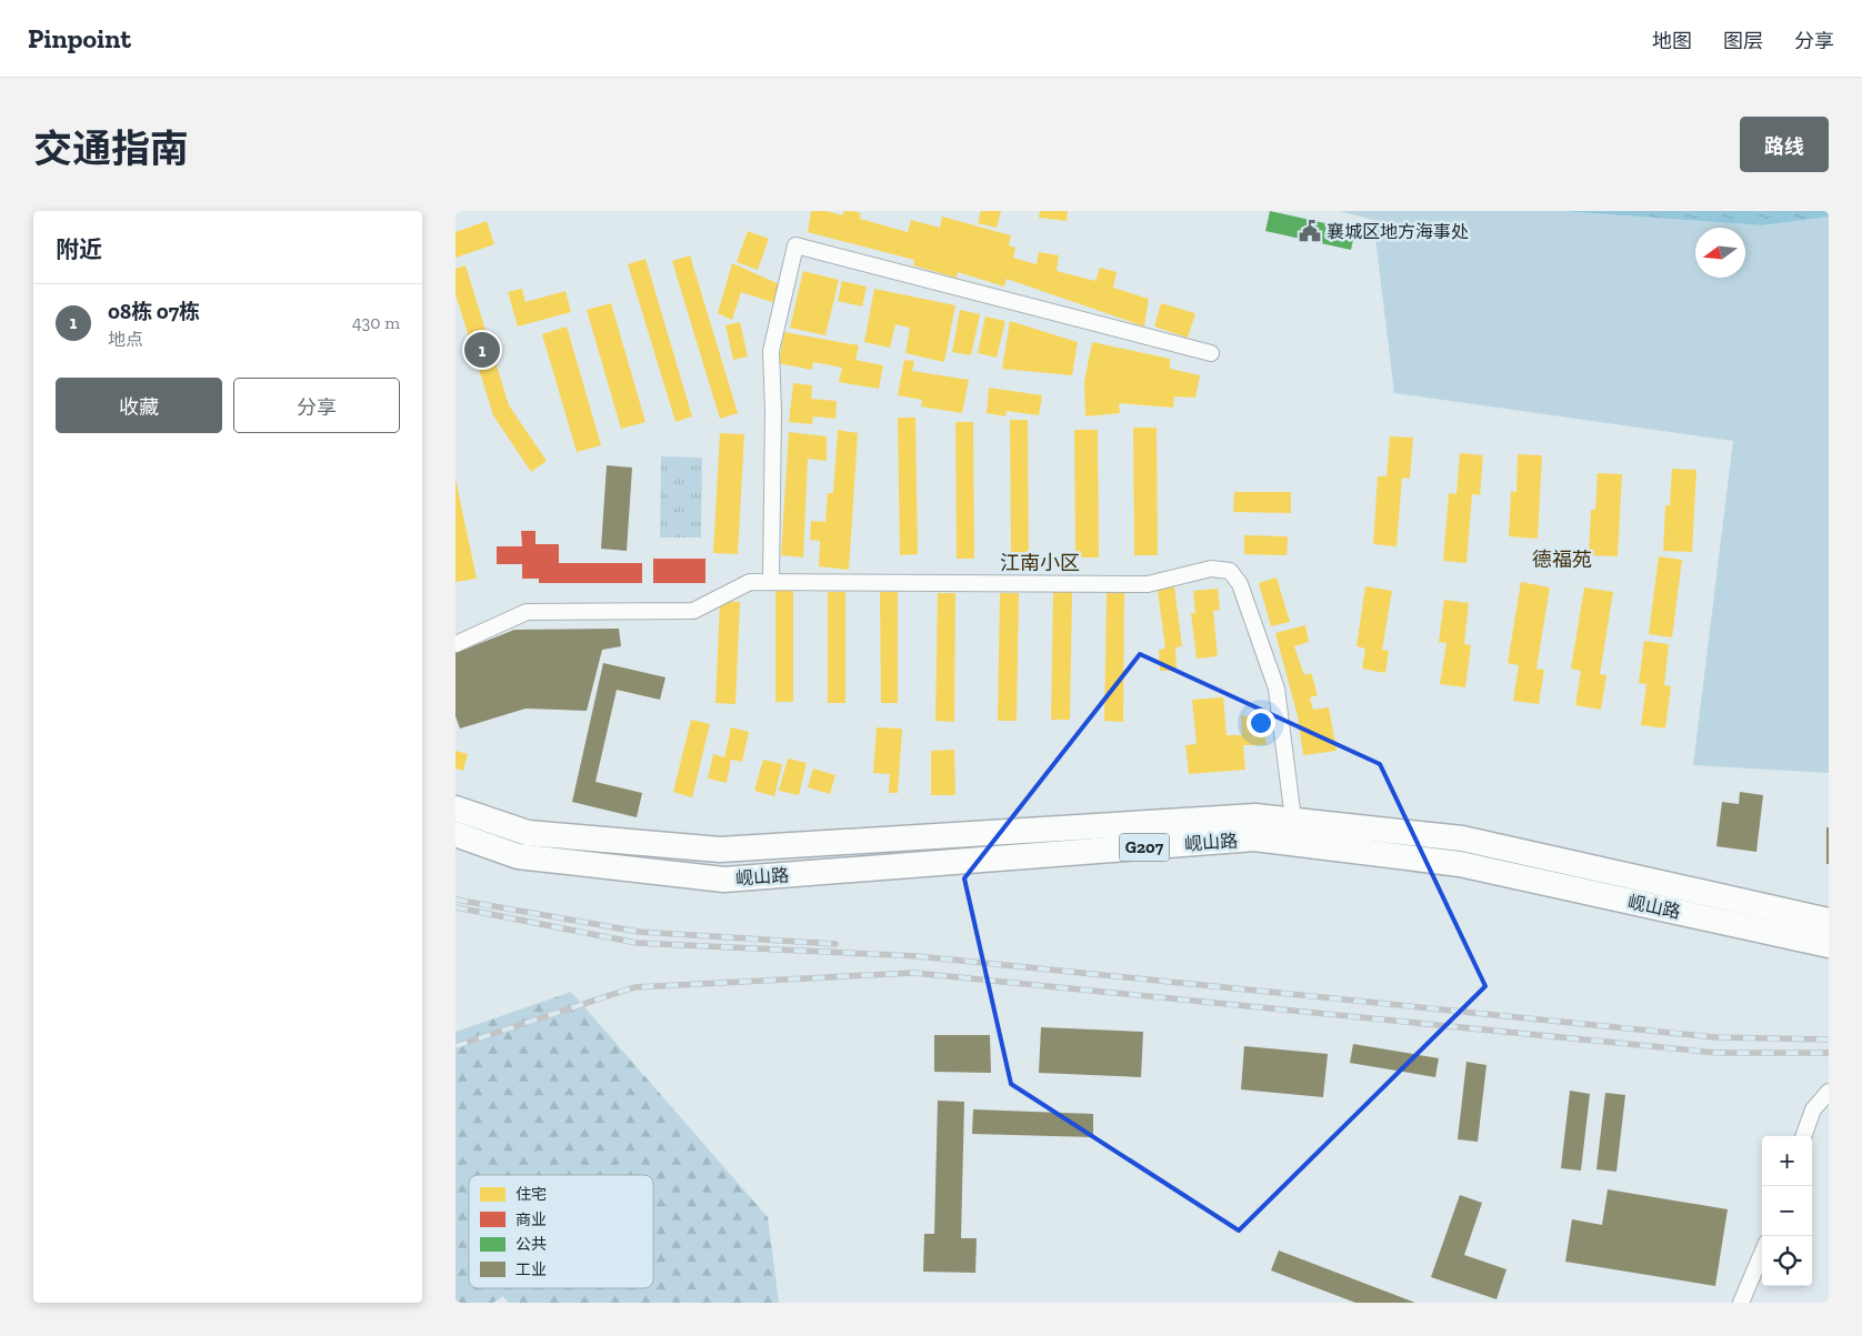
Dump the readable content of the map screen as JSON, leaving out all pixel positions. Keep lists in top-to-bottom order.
{
  "streets": {
    "highway": ["岘山路", "G207"]
  },
  "districts": ["德福苑", "江南小区"],
  "places": {
    "public building": ["襄城区地方海事处"]
  },
  "legend": [
    "住宅",
    "商业",
    "公共",
    "工业"
  ],
  "north": "left",
  "page": {
    "header": "Pinpoint",
    "nav": ["地图", "图层", "分享"],
    "title": "交通指南",
    "buttons": [
      "路线",
      ["收藏", "分享"]
    ],
    "heading": "附近",
    "list": [
      {
        "mark": "1",
        "name": "08栋 07栋",
        "note": "地点",
        "value": "430 m"
      }
    ],
    "pins": "1",
    "map_buttons": ["+", "−"]
  }
}
